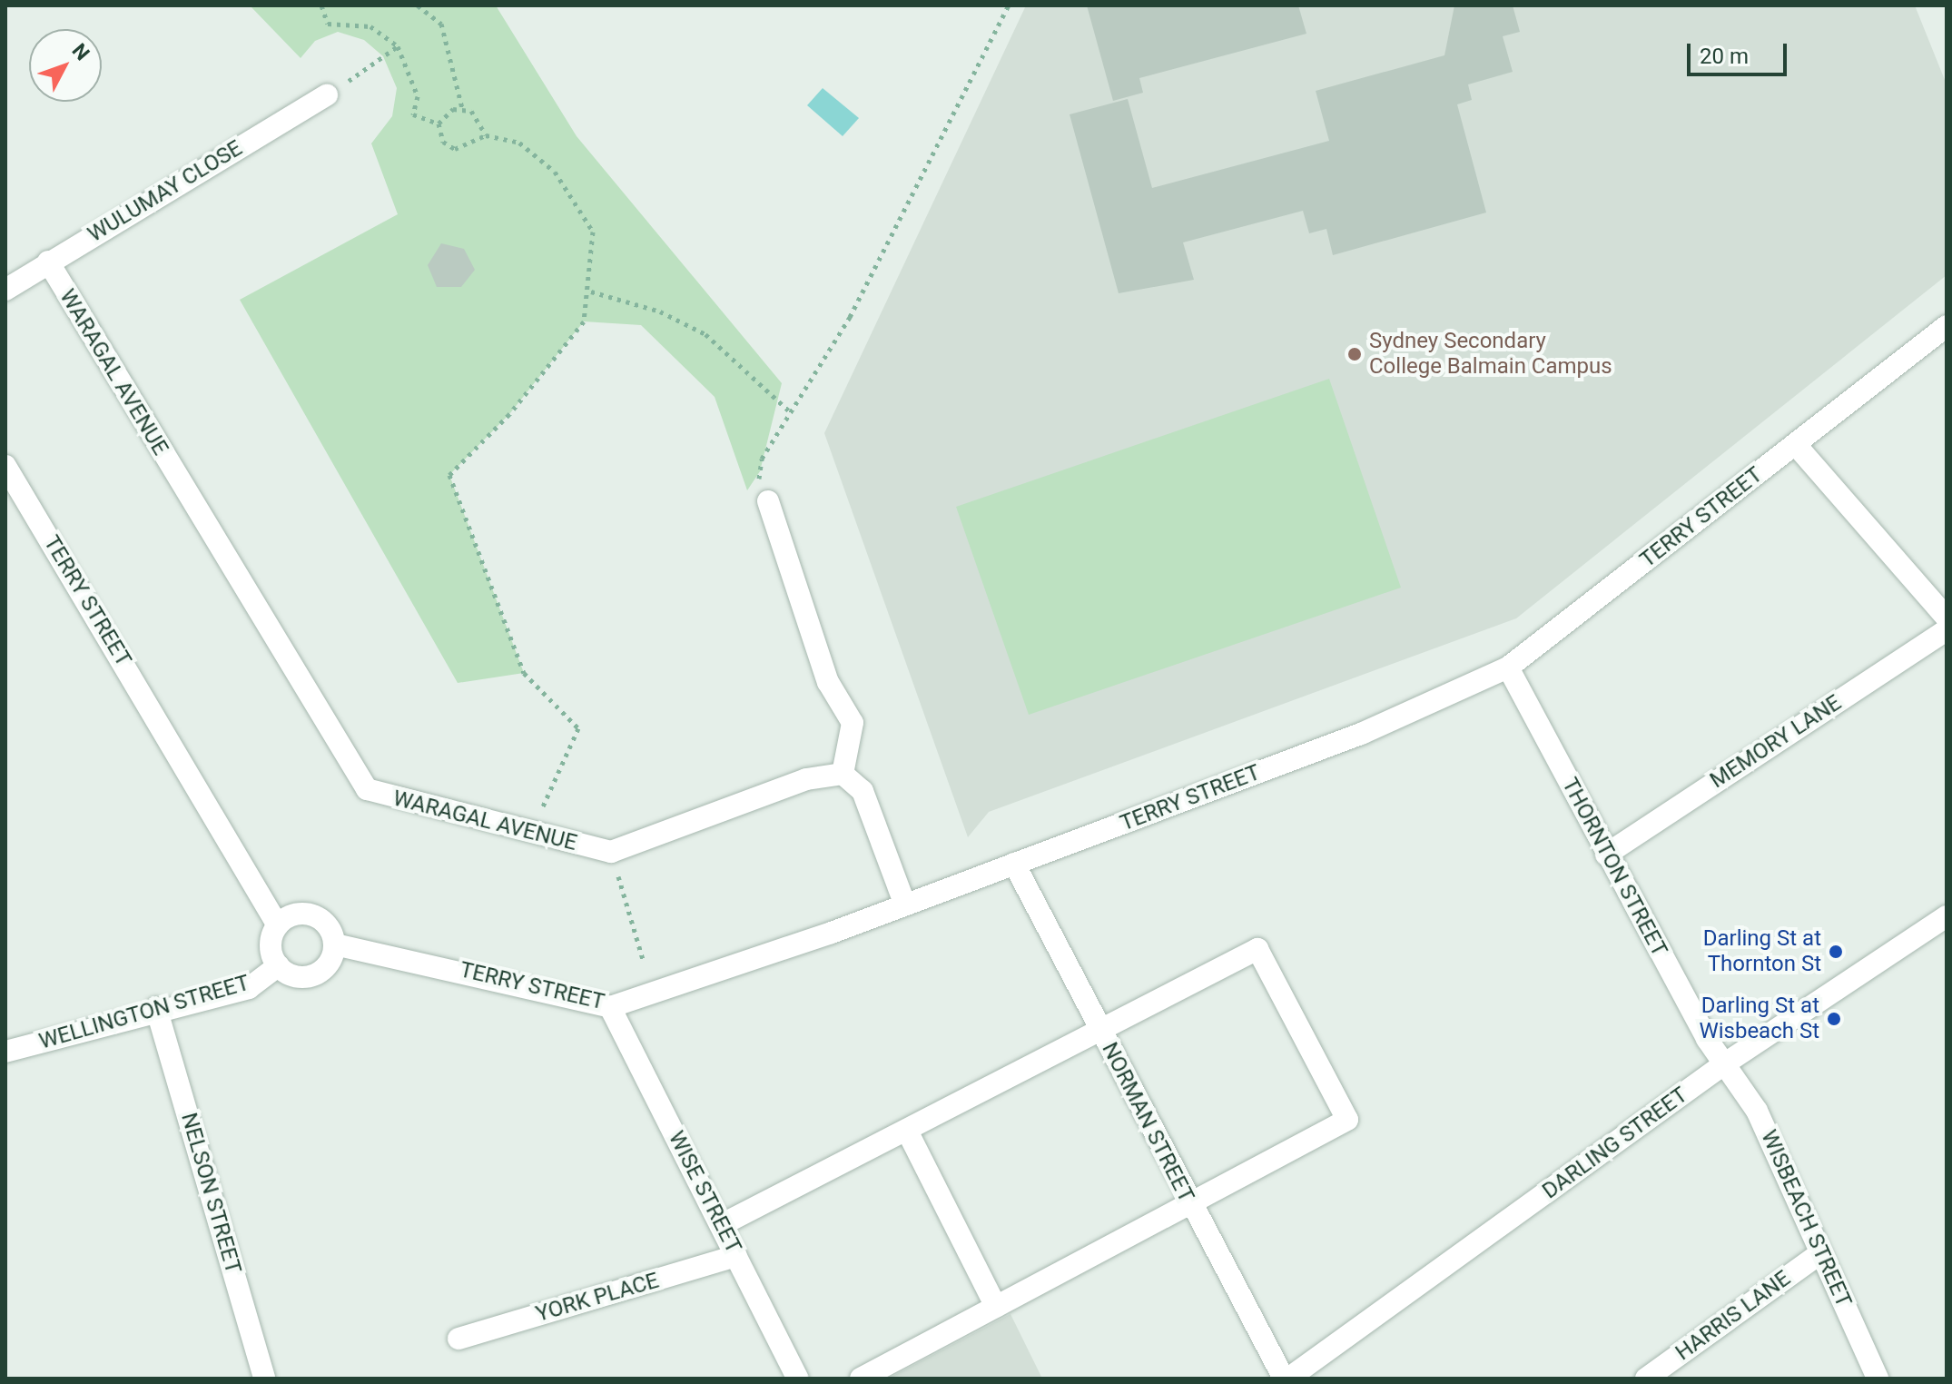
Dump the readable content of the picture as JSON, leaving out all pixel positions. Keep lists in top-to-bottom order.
{
  "streets": {
    "street": [
      "WULUMAY CLOSE",
      "WARAGAL AVENUE",
      "TERRY STREET",
      "MEMORY LANE",
      "THORNTON STREET",
      "WELLINGTON STREET",
      "NORMAN STREET",
      "DARLING STREET",
      "WISE STREET",
      "NELSON STREET",
      "WISBEACH STREET",
      "YORK PLACE",
      "HARRIS LANE"
    ]
  },
  "crossings": [
    ["WULUMAY CLOSE", "WARAGAL AVENUE"],
    ["TERRY STREET", "THORNTON STREET"],
    ["TERRY STREET", "WELLINGTON STREET"],
    ["TERRY STREET", "NORMAN STREET"],
    ["TERRY STREET", "WISE STREET"],
    ["MEMORY LANE", "THORNTON STREET"],
    ["THORNTON STREET", "DARLING STREET"],
    ["THORNTON STREET", "WISBEACH STREET"],
    ["WELLINGTON STREET", "NELSON STREET"],
    ["NORMAN STREET", "DARLING STREET"],
    ["DARLING STREET", "WISBEACH STREET"],
    ["WISE STREET", "YORK PLACE"],
    ["WISBEACH STREET", "HARRIS LANE"]
  ],
  "places": ["Sydney Secondary College Balmain Campus", "Darling St at Thornton St", "Darling St at Wisbeach St"],
  "scale_bar": "20 m",
  "north": "top right"
}
